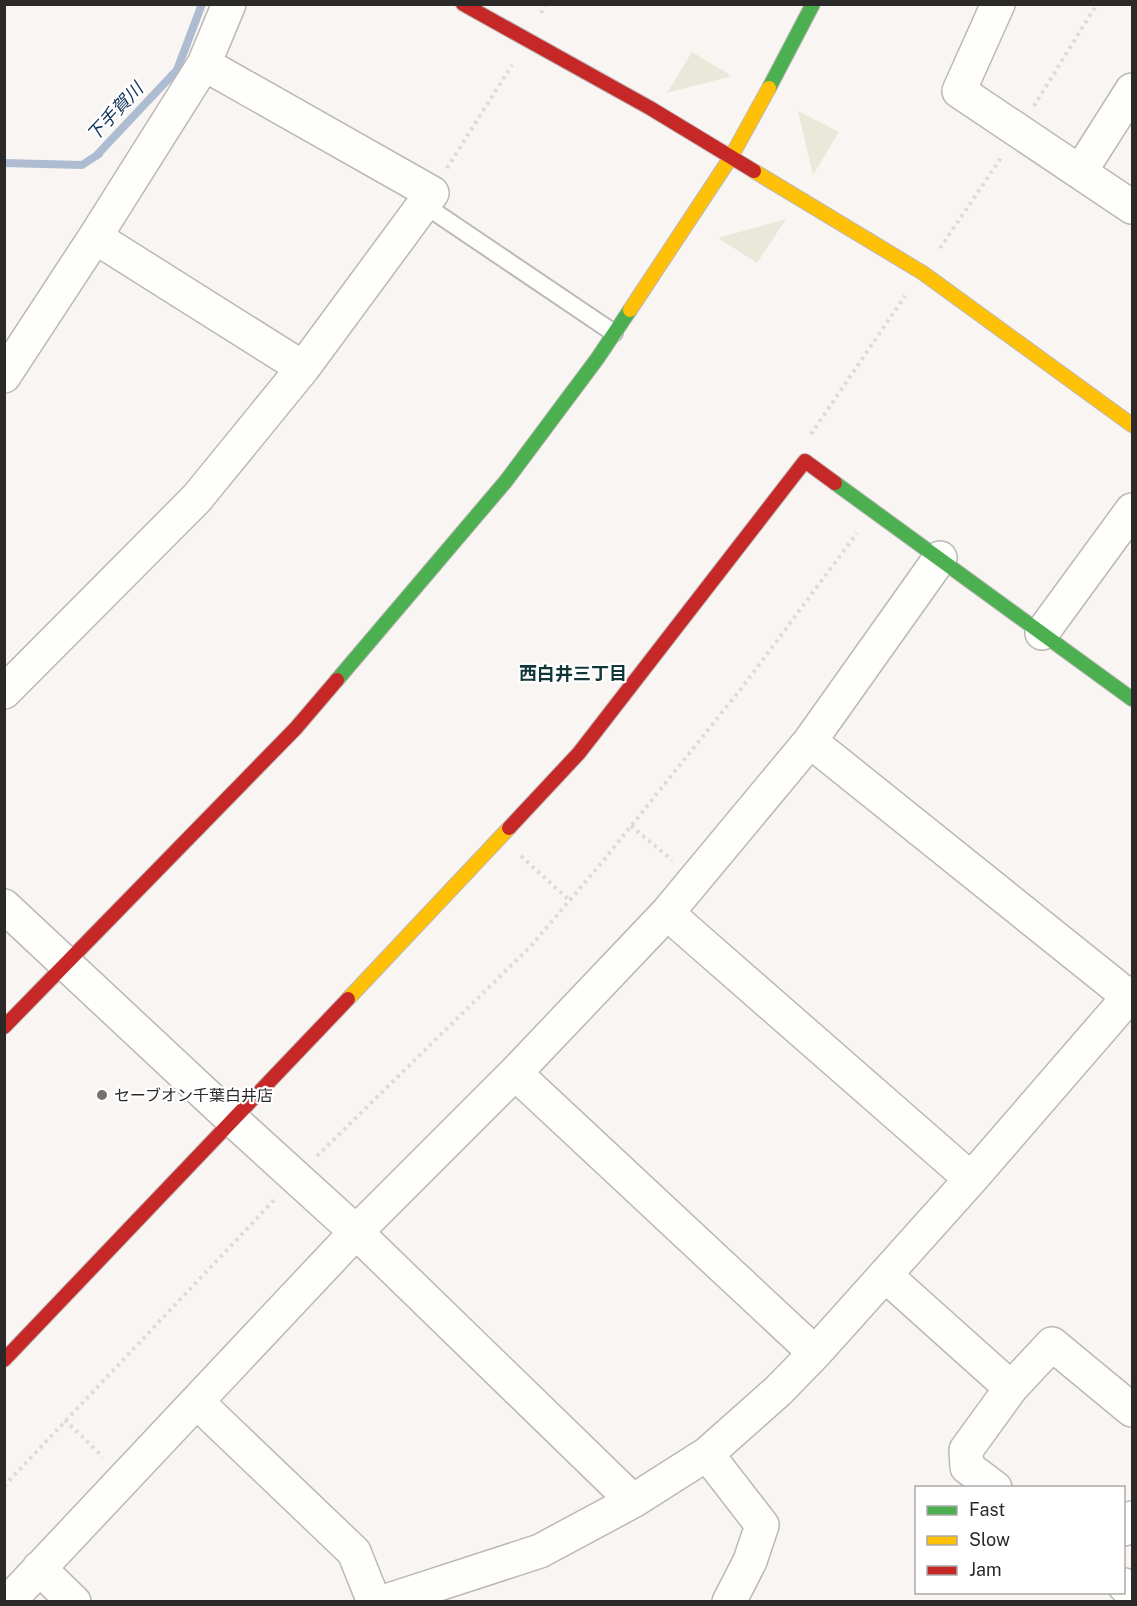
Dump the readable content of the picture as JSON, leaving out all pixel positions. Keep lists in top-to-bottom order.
{
  "districts": ["西白井三丁目"],
  "water": ["下手賀川"],
  "places": ["セーブオン千葉白井店"],
  "legend": ["Fast", "Slow", "Jam"]
}
